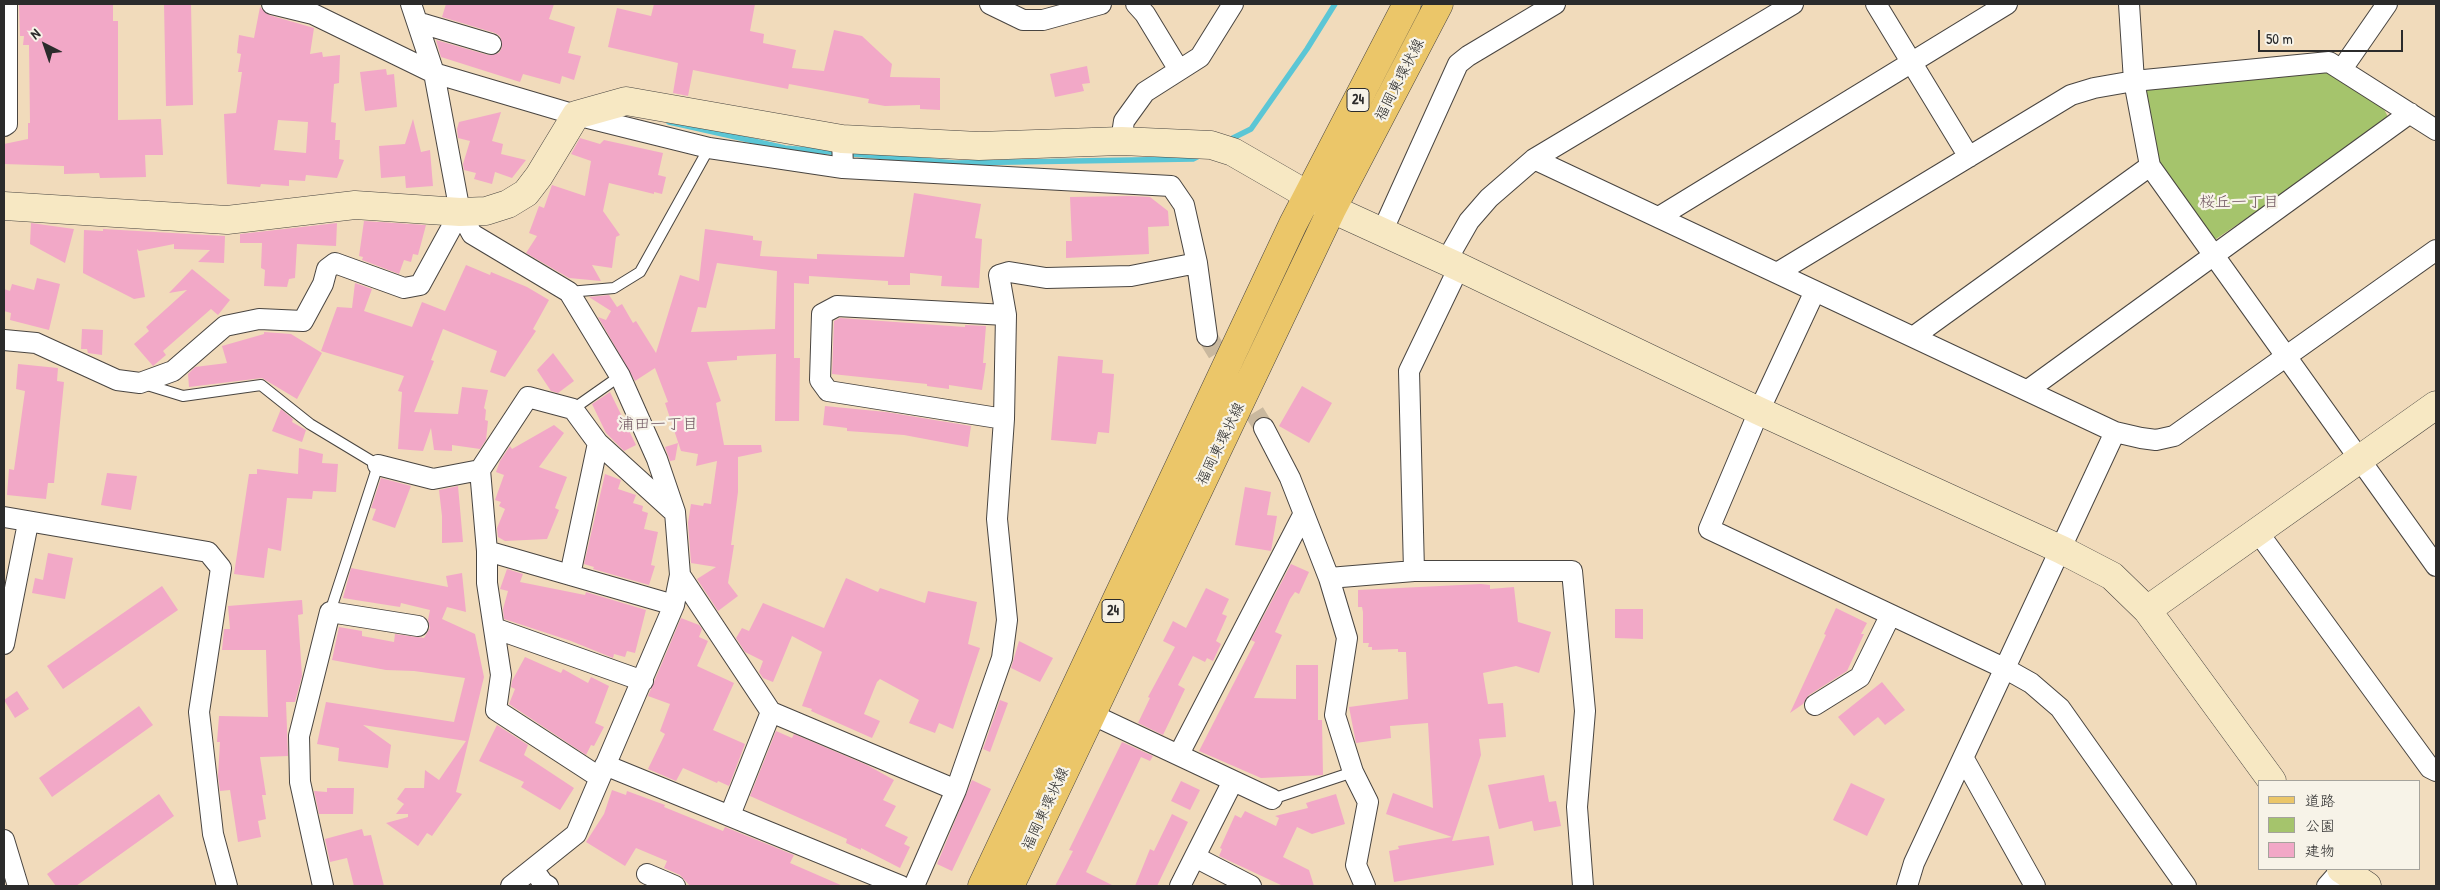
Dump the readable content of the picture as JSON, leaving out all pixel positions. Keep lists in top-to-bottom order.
{
  "streets": {
    "main road": ["福岡東環状線", "24"]
  },
  "districts": ["桜丘一丁目", "浦田一丁目"],
  "legend": ["道路", "公園", "建物"],
  "scale_bar": "50 m",
  "north": "top left"
}
